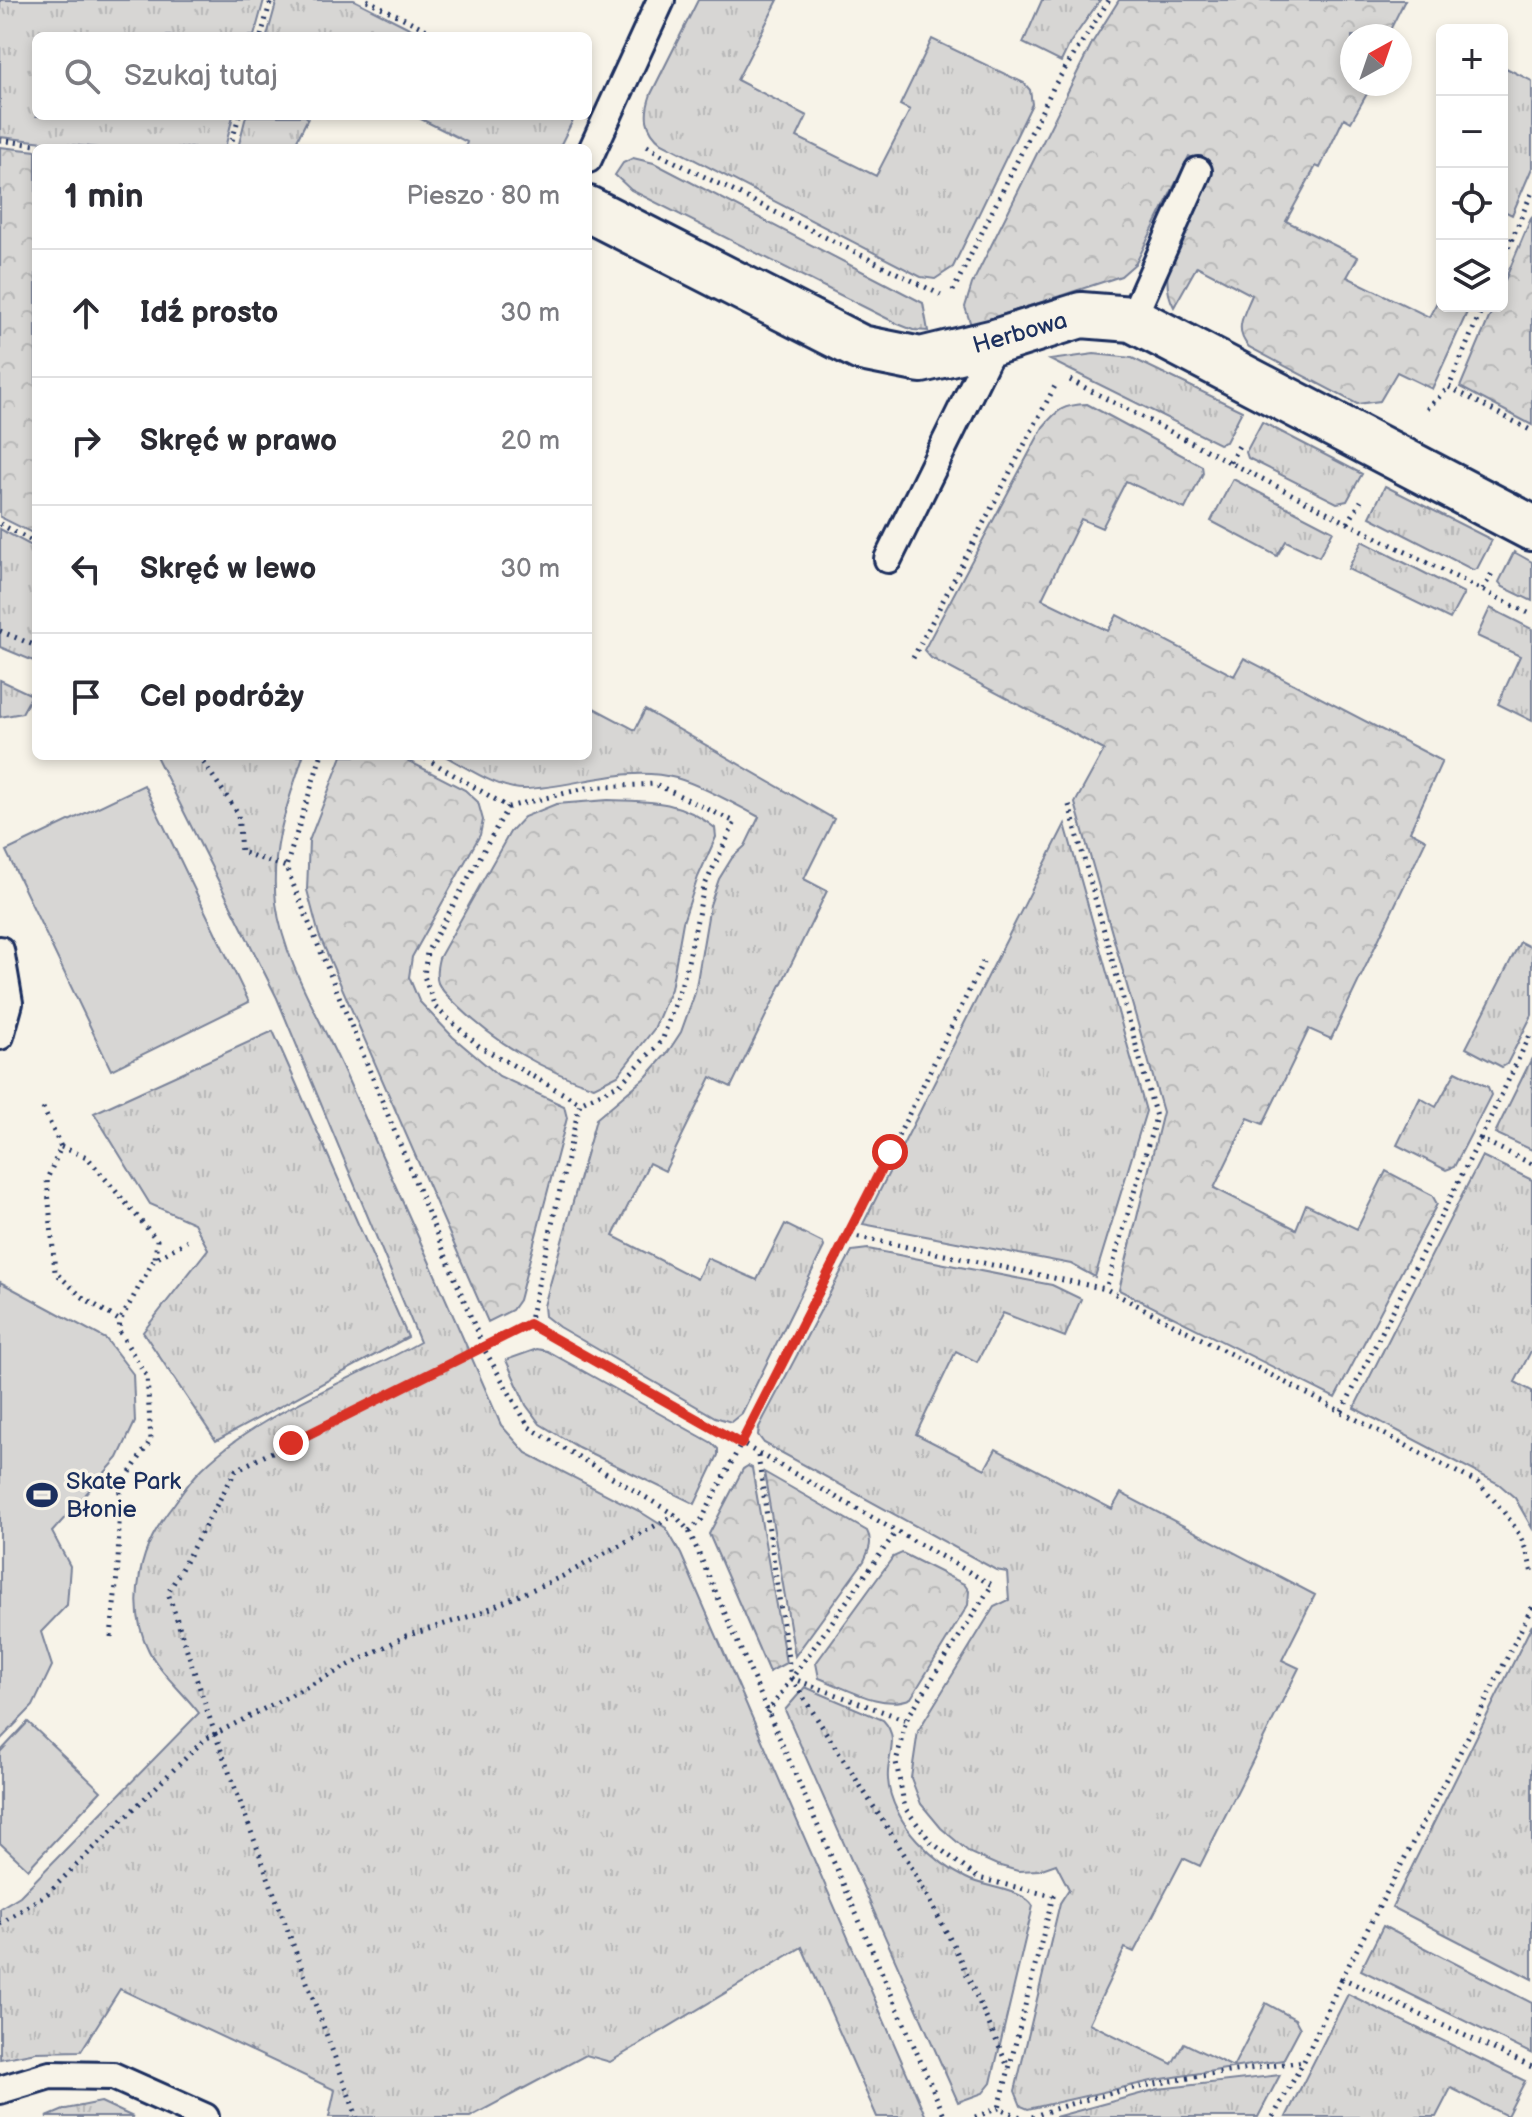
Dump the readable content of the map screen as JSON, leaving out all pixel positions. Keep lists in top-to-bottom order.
{
  "streets": {
    "street": ["Herbowa"]
  },
  "places": {
    "sports": ["Skate Park Błonie"]
  },
  "north": "top right",
  "page": {
    "map_buttons": ["+", "−"],
    "search": "Szukaj tutaj",
    "heading": ["1 min", "Pieszo · 80 m"],
    "list": [
      ["Idź prosto", "30 m"],
      ["Skręć w prawo", "20 m"],
      ["Skręć w lewo", "30 m"],
      "Cel podróży"
    ]
  }
}
